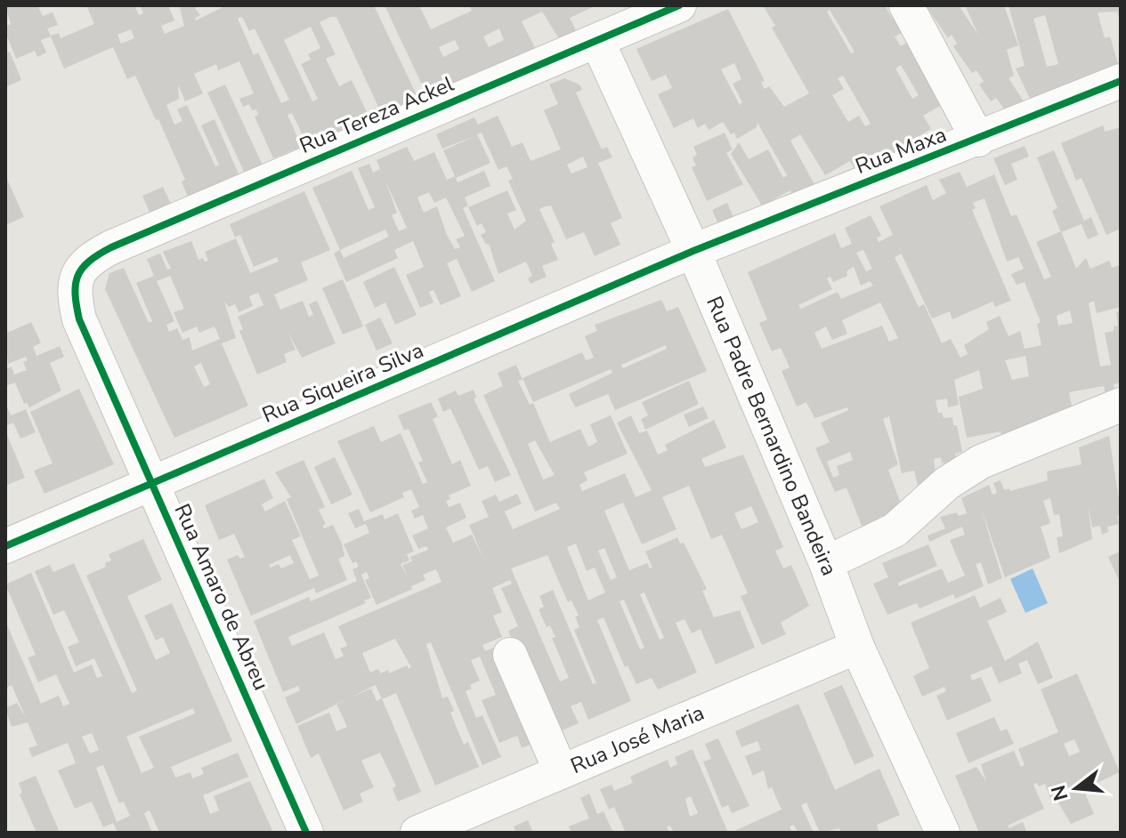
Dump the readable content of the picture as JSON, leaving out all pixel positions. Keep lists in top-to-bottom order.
{
  "streets": {
    "street": [
      "Rua Tereza Ackel",
      "Rua Maxa",
      "Rua Siqueira Silva",
      "Rua Padre Bernardino Bandeira",
      "Rua Amaro de Abreu",
      "Rua José Maria"
    ]
  },
  "crossings": [
    ["Rua Tereza Ackel", "Rua Padre Bernardino Bandeira"],
    ["Rua Tereza Ackel", "Rua Amaro de Abreu"],
    ["Rua Maxa", "Rua Siqueira Silva"],
    ["Rua Maxa", "Rua Padre Bernardino Bandeira"],
    ["Rua Siqueira Silva", "Rua Padre Bernardino Bandeira"],
    ["Rua Siqueira Silva", "Rua Amaro de Abreu"],
    ["Rua Padre Bernardino Bandeira", "Rua José Maria"]
  ],
  "north": "left"
}
